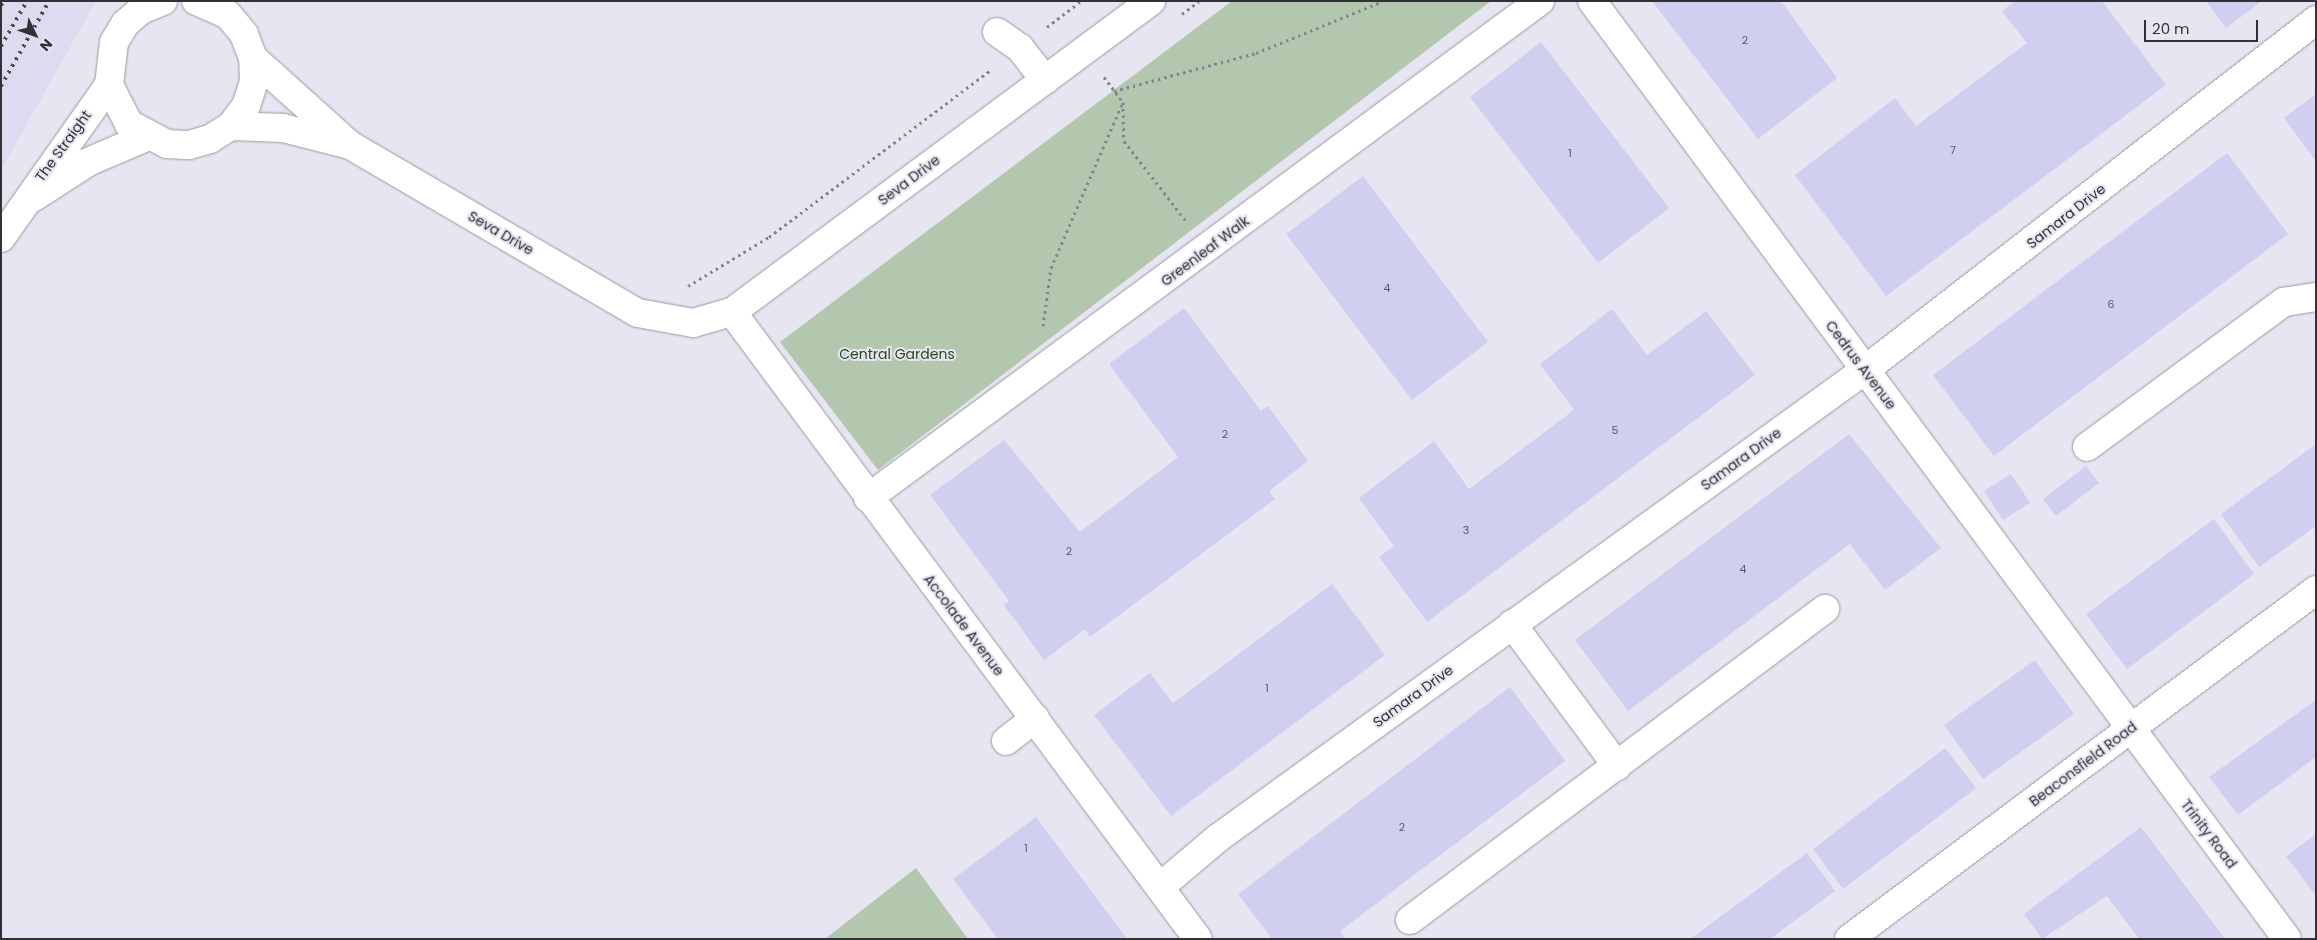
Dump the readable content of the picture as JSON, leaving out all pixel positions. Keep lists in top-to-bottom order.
{
  "streets": {
    "street": [
      "The Straight",
      "Seva Drive",
      "Samara Drive",
      "Greenleaf Walk",
      "Cedrus Avenue",
      "Accolade Avenue",
      "Beaconsfield Road",
      "Trinity Road"
    ]
  },
  "crossings": [
    ["Seva Drive", "Accolade Avenue"],
    ["Samara Drive", "Cedrus Avenue"],
    ["Samara Drive", "Accolade Avenue"],
    ["Greenleaf Walk", "Accolade Avenue"],
    ["Cedrus Avenue", "Beaconsfield Road"],
    ["Cedrus Avenue", "Trinity Road"],
    ["Beaconsfield Road", "Trinity Road"]
  ],
  "parks": ["Central Gardens"],
  "house_numbers": [
    "2",
    "7",
    "1",
    "4",
    "6",
    "5",
    "2",
    "3",
    "2",
    "4",
    "1",
    "2",
    "1"
  ],
  "scale_bar": "20 m",
  "north": "bottom right"
}
